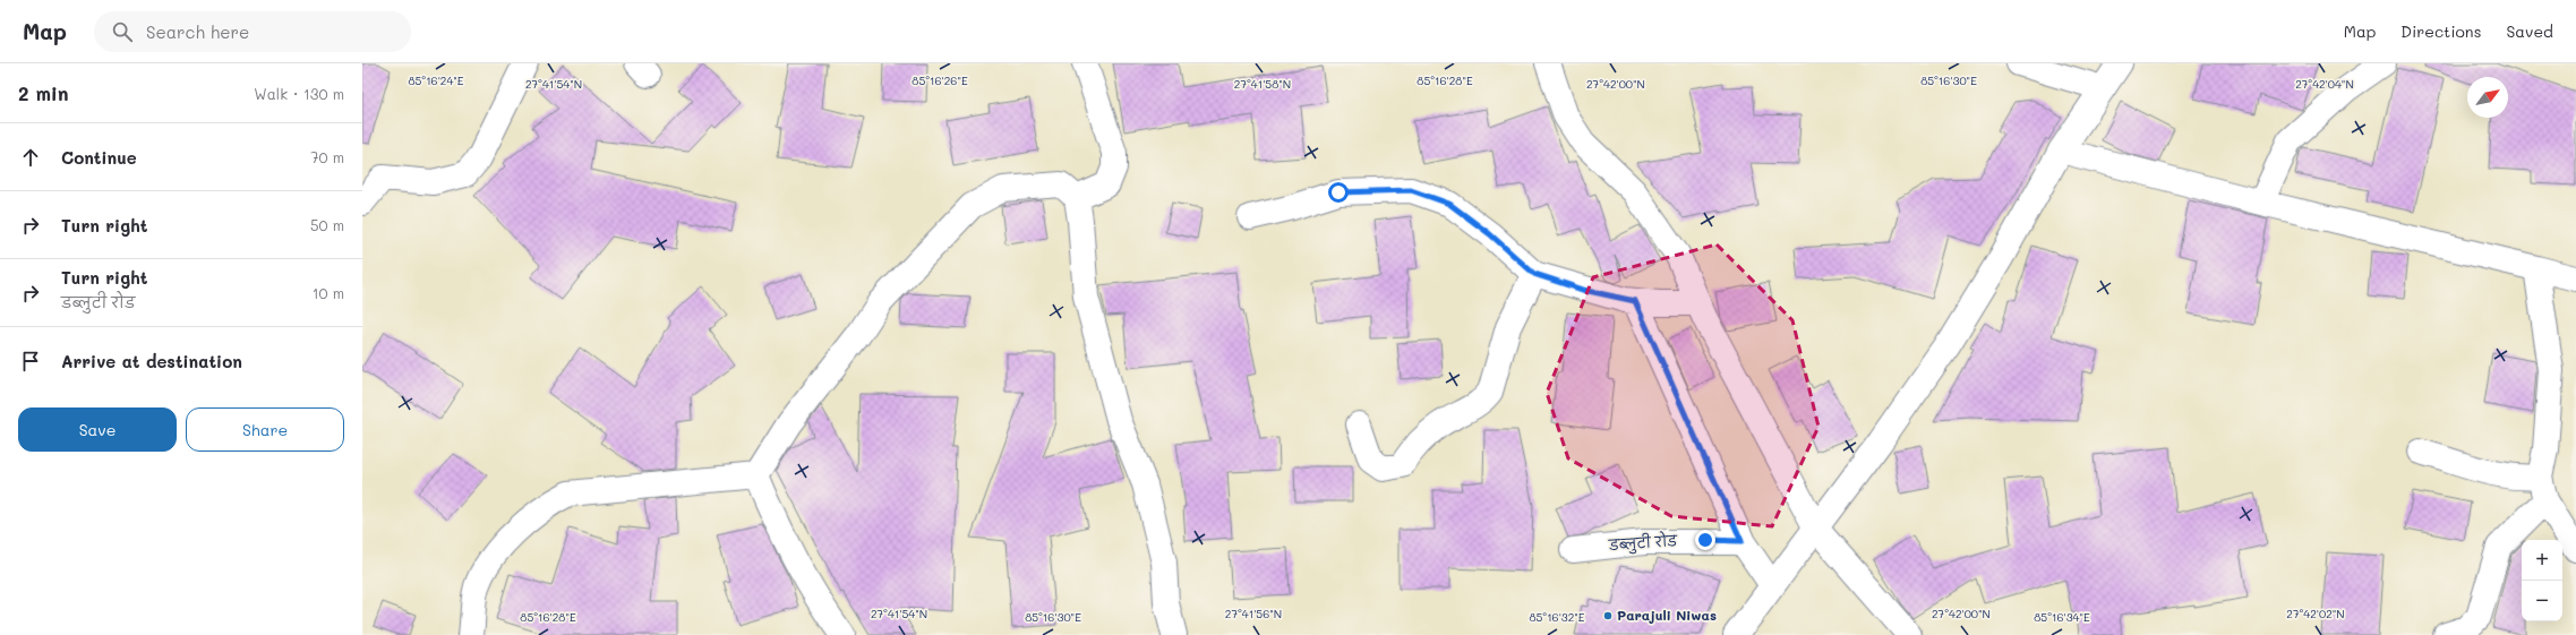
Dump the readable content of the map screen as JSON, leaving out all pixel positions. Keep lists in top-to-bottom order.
{
  "streets": {
    "street": ["डब्लुटी रोड"]
  },
  "places": ["Parajuli Niwas"],
  "north": "top right",
  "page": {
    "header": "Map",
    "search": "Search here",
    "nav": ["Map", "Directions", "Saved"],
    "heading": ["2 min", "Walk · 130 m"],
    "list": [
      ["Continue", "70 m"],
      ["Turn right", "50 m"],
      ["Turn right", "डब्लुटी रोड", "10 m"],
      "Arrive at destination"
    ],
    "buttons": ["Save", "Share"],
    "map_buttons": ["+", "−"]
  },
  "coordinates": [
    "85°16'28\"E",
    "85°16'30\"E",
    "85°16'24\"E",
    "85°16'26\"E",
    "27°41'54\"N",
    "27°41'58\"N",
    "27°42'00\"N",
    "27°42'04\"N",
    "27°41'56\"N",
    "27°42'02\"N",
    "85°16'32\"E",
    "85°16'34\"E"
  ]
}
